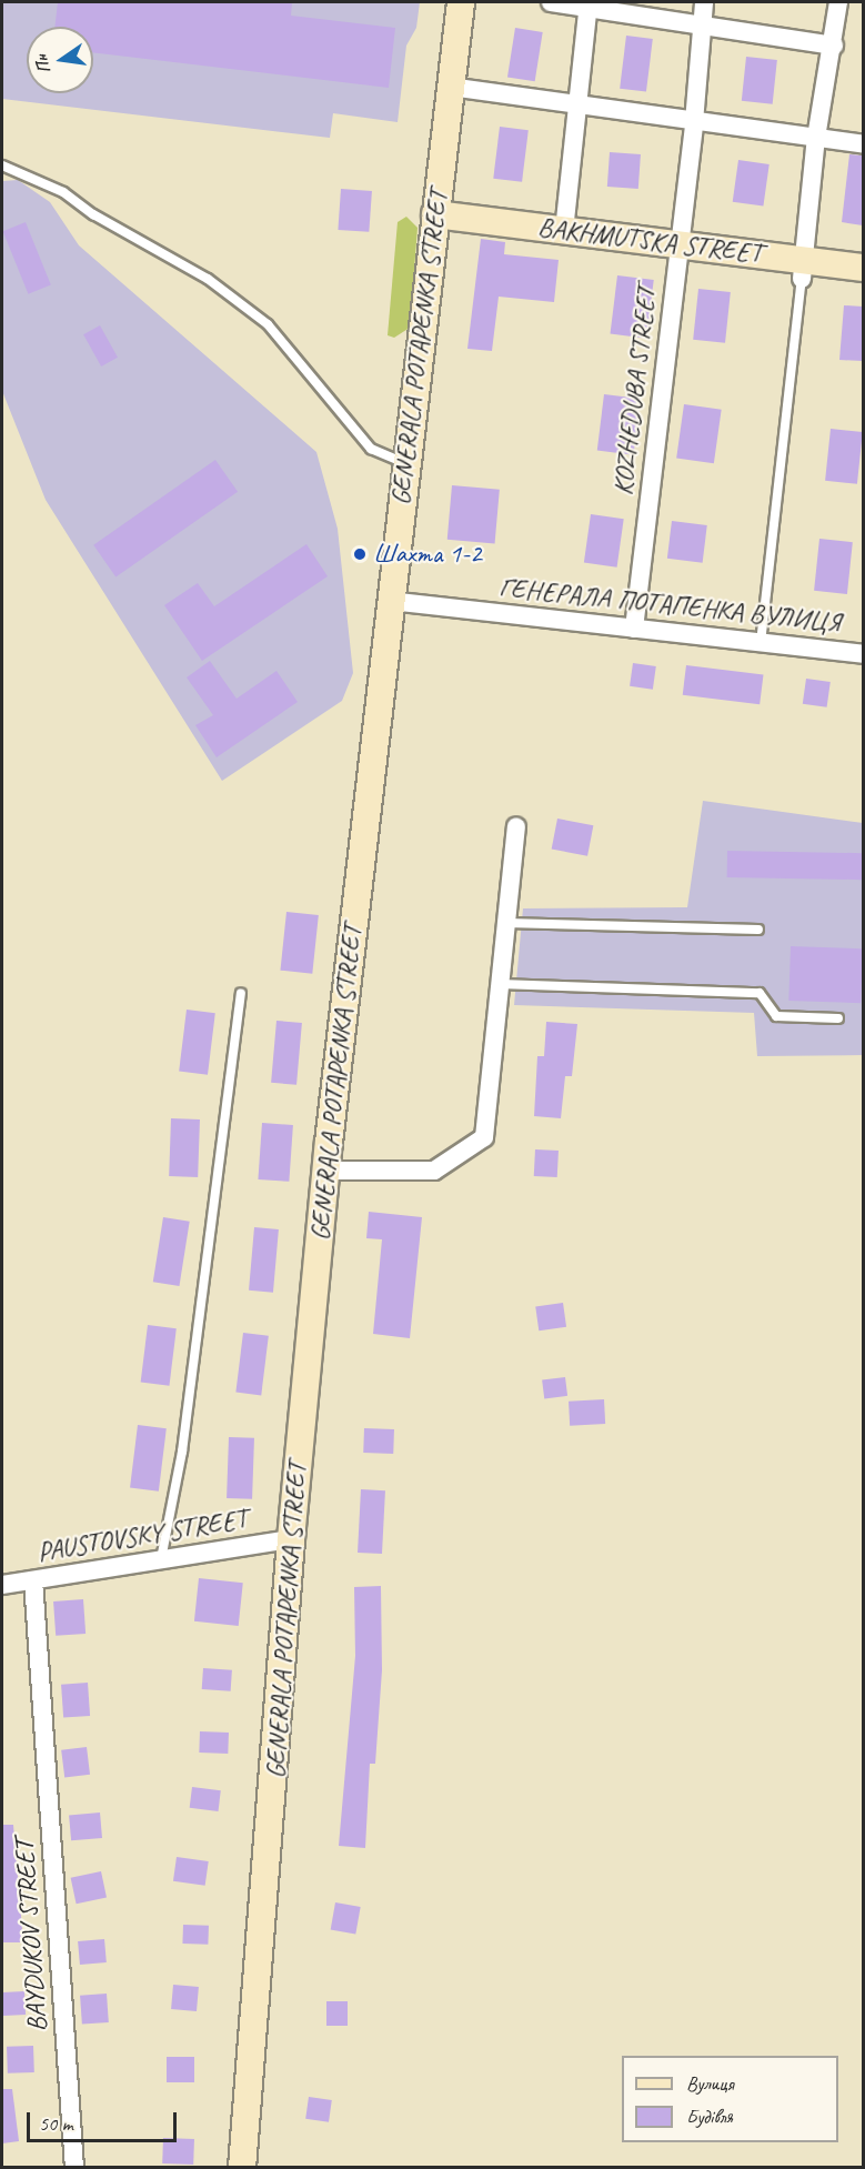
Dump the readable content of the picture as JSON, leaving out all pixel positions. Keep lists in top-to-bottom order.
{
  "streets": {
    "main road": ["BAKHMUTSKA STREET", "GENERALA POTAPENKA STREET"],
    "street": [
      "KOZHEDUBA STREET",
      "ГЕНЕРАЛА ПОТАПЕНКА ВУЛИЦЯ",
      "PAUSTOVSKY STREET",
      "BAYDUKOV STREET"
    ]
  },
  "crossings": [
    ["BAKHMUTSKA STREET", "GENERALA POTAPENKA STREET"],
    ["BAKHMUTSKA STREET", "KOZHEDUBA STREET"],
    ["GENERALA POTAPENKA STREET", "ГЕНЕРАЛА ПОТАПЕНКА ВУЛИЦЯ"],
    ["GENERALA POTAPENKA STREET", "PAUSTOVSKY STREET"],
    ["KOZHEDUBA STREET", "ГЕНЕРАЛА ПОТАПЕНКА ВУЛИЦЯ"],
    ["PAUSTOVSKY STREET", "BAYDUKOV STREET"]
  ],
  "places": ["Шахта 1-2"],
  "legend": ["Вулиця", "Будівля"],
  "scale_bar": "50 m",
  "north": "left"
}
